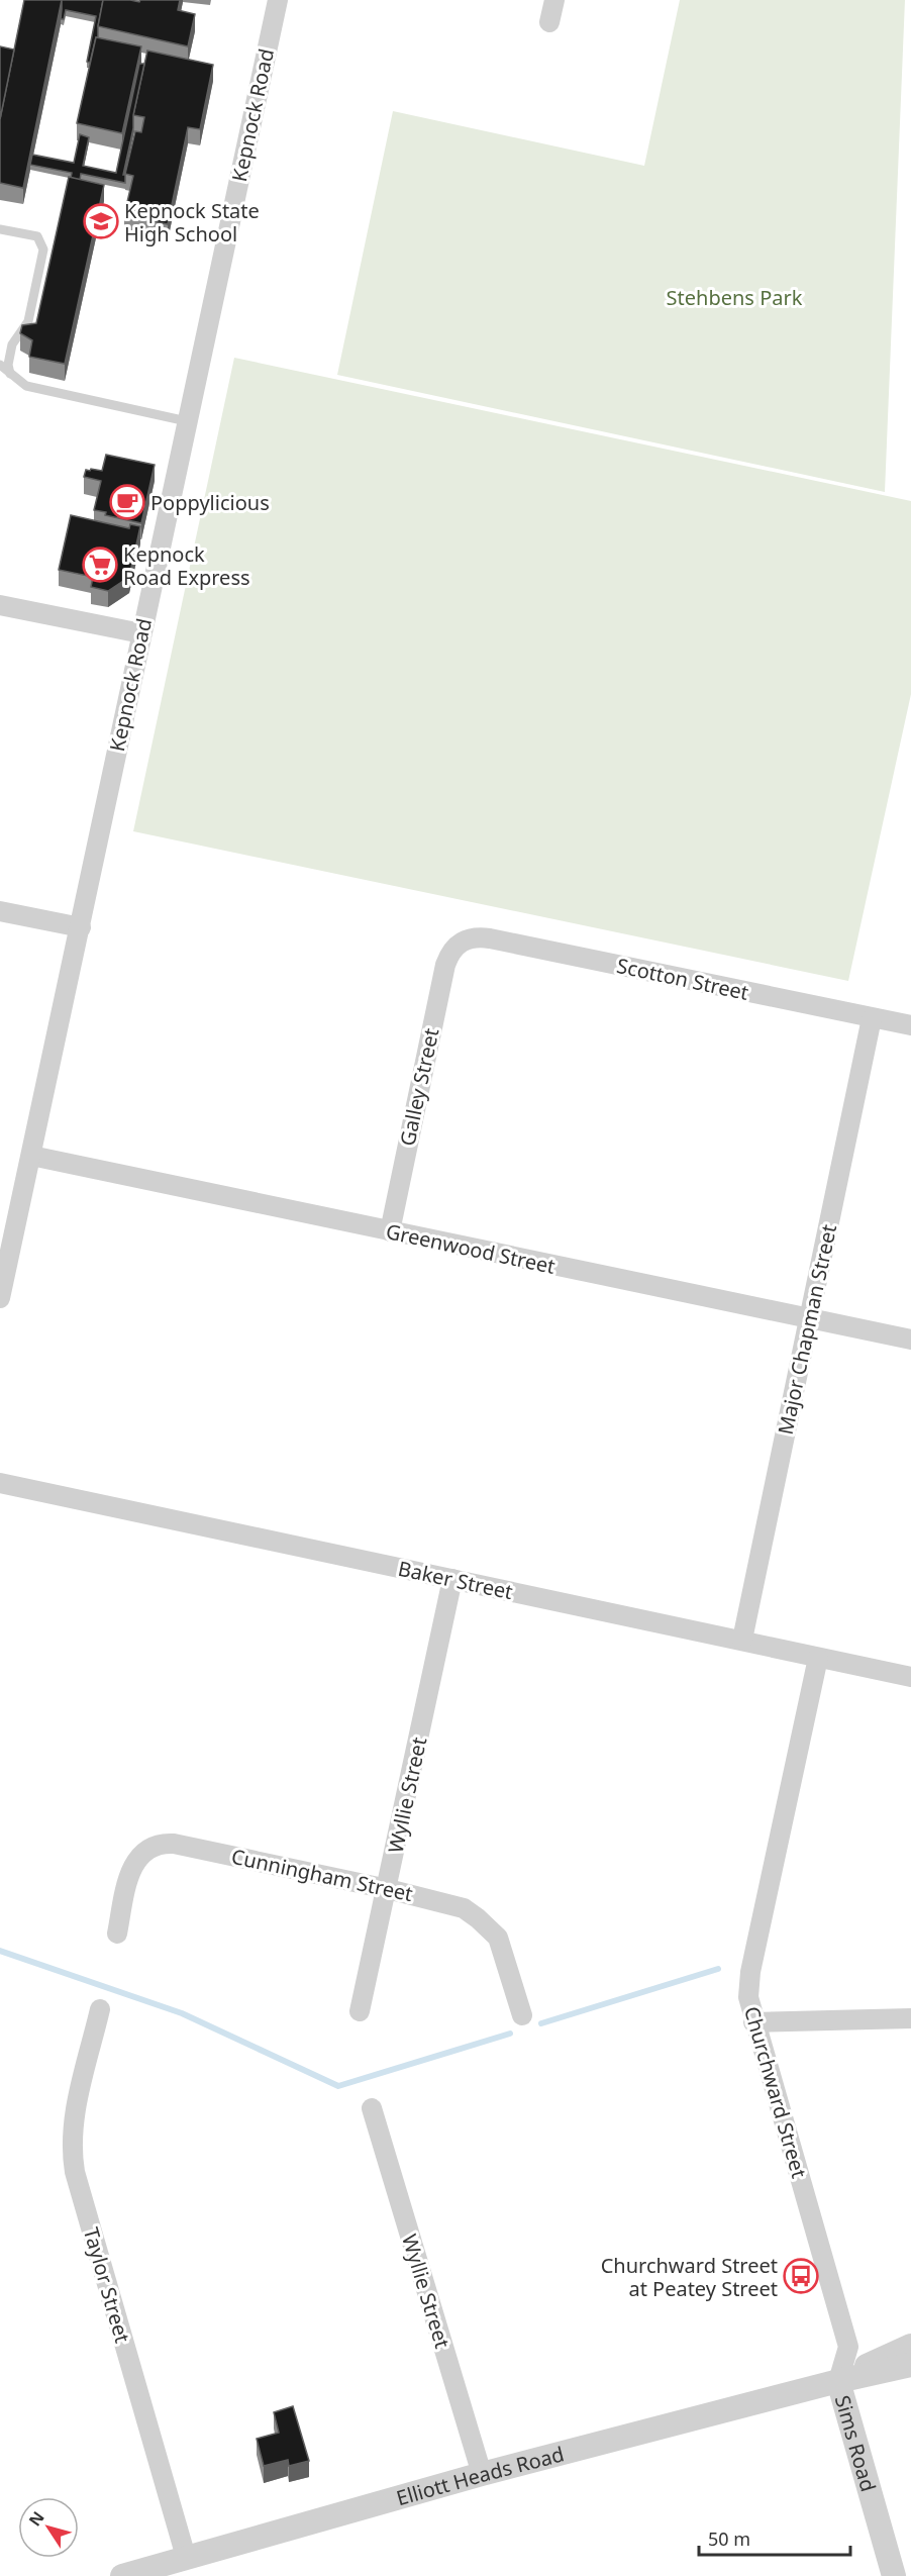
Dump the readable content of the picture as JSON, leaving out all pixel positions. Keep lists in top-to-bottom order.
{
  "streets": {
    "street": [
      "Kepnock Road",
      "Scotton Street",
      "Galley Street",
      "Greenwood Street",
      "Major Chapman Street",
      "Baker Street",
      "Wyllie Street",
      "Cunningham Street",
      "Churchward Street",
      "Taylor Street",
      "Sims Road",
      "Elliott Heads Road"
    ]
  },
  "crossings": [
    ["Kepnock Road", "Greenwood Street"],
    ["Scotton Street", "Galley Street"],
    ["Scotton Street", "Major Chapman Street"],
    ["Galley Street", "Greenwood Street"],
    ["Greenwood Street", "Major Chapman Street"],
    ["Major Chapman Street", "Baker Street"],
    ["Baker Street", "Wyllie Street"],
    ["Baker Street", "Churchward Street"],
    ["Wyllie Street", "Cunningham Street"],
    ["Wyllie Street", "Elliott Heads Road"],
    ["Churchward Street", "Sims Road"],
    ["Churchward Street", "Elliott Heads Road"],
    ["Taylor Street", "Elliott Heads Road"],
    ["Sims Road", "Elliott Heads Road"]
  ],
  "parks": ["Stehbens Park"],
  "places": {
    "school or university": ["Kepnock State High School"],
    "cafe": ["Poppylicious"],
    "supermarket": ["Kepnock Road Express"],
    "bus stop": ["Churchward Street at Peatey Street"]
  },
  "scale_bar": "50 m",
  "north": "top left"
}
